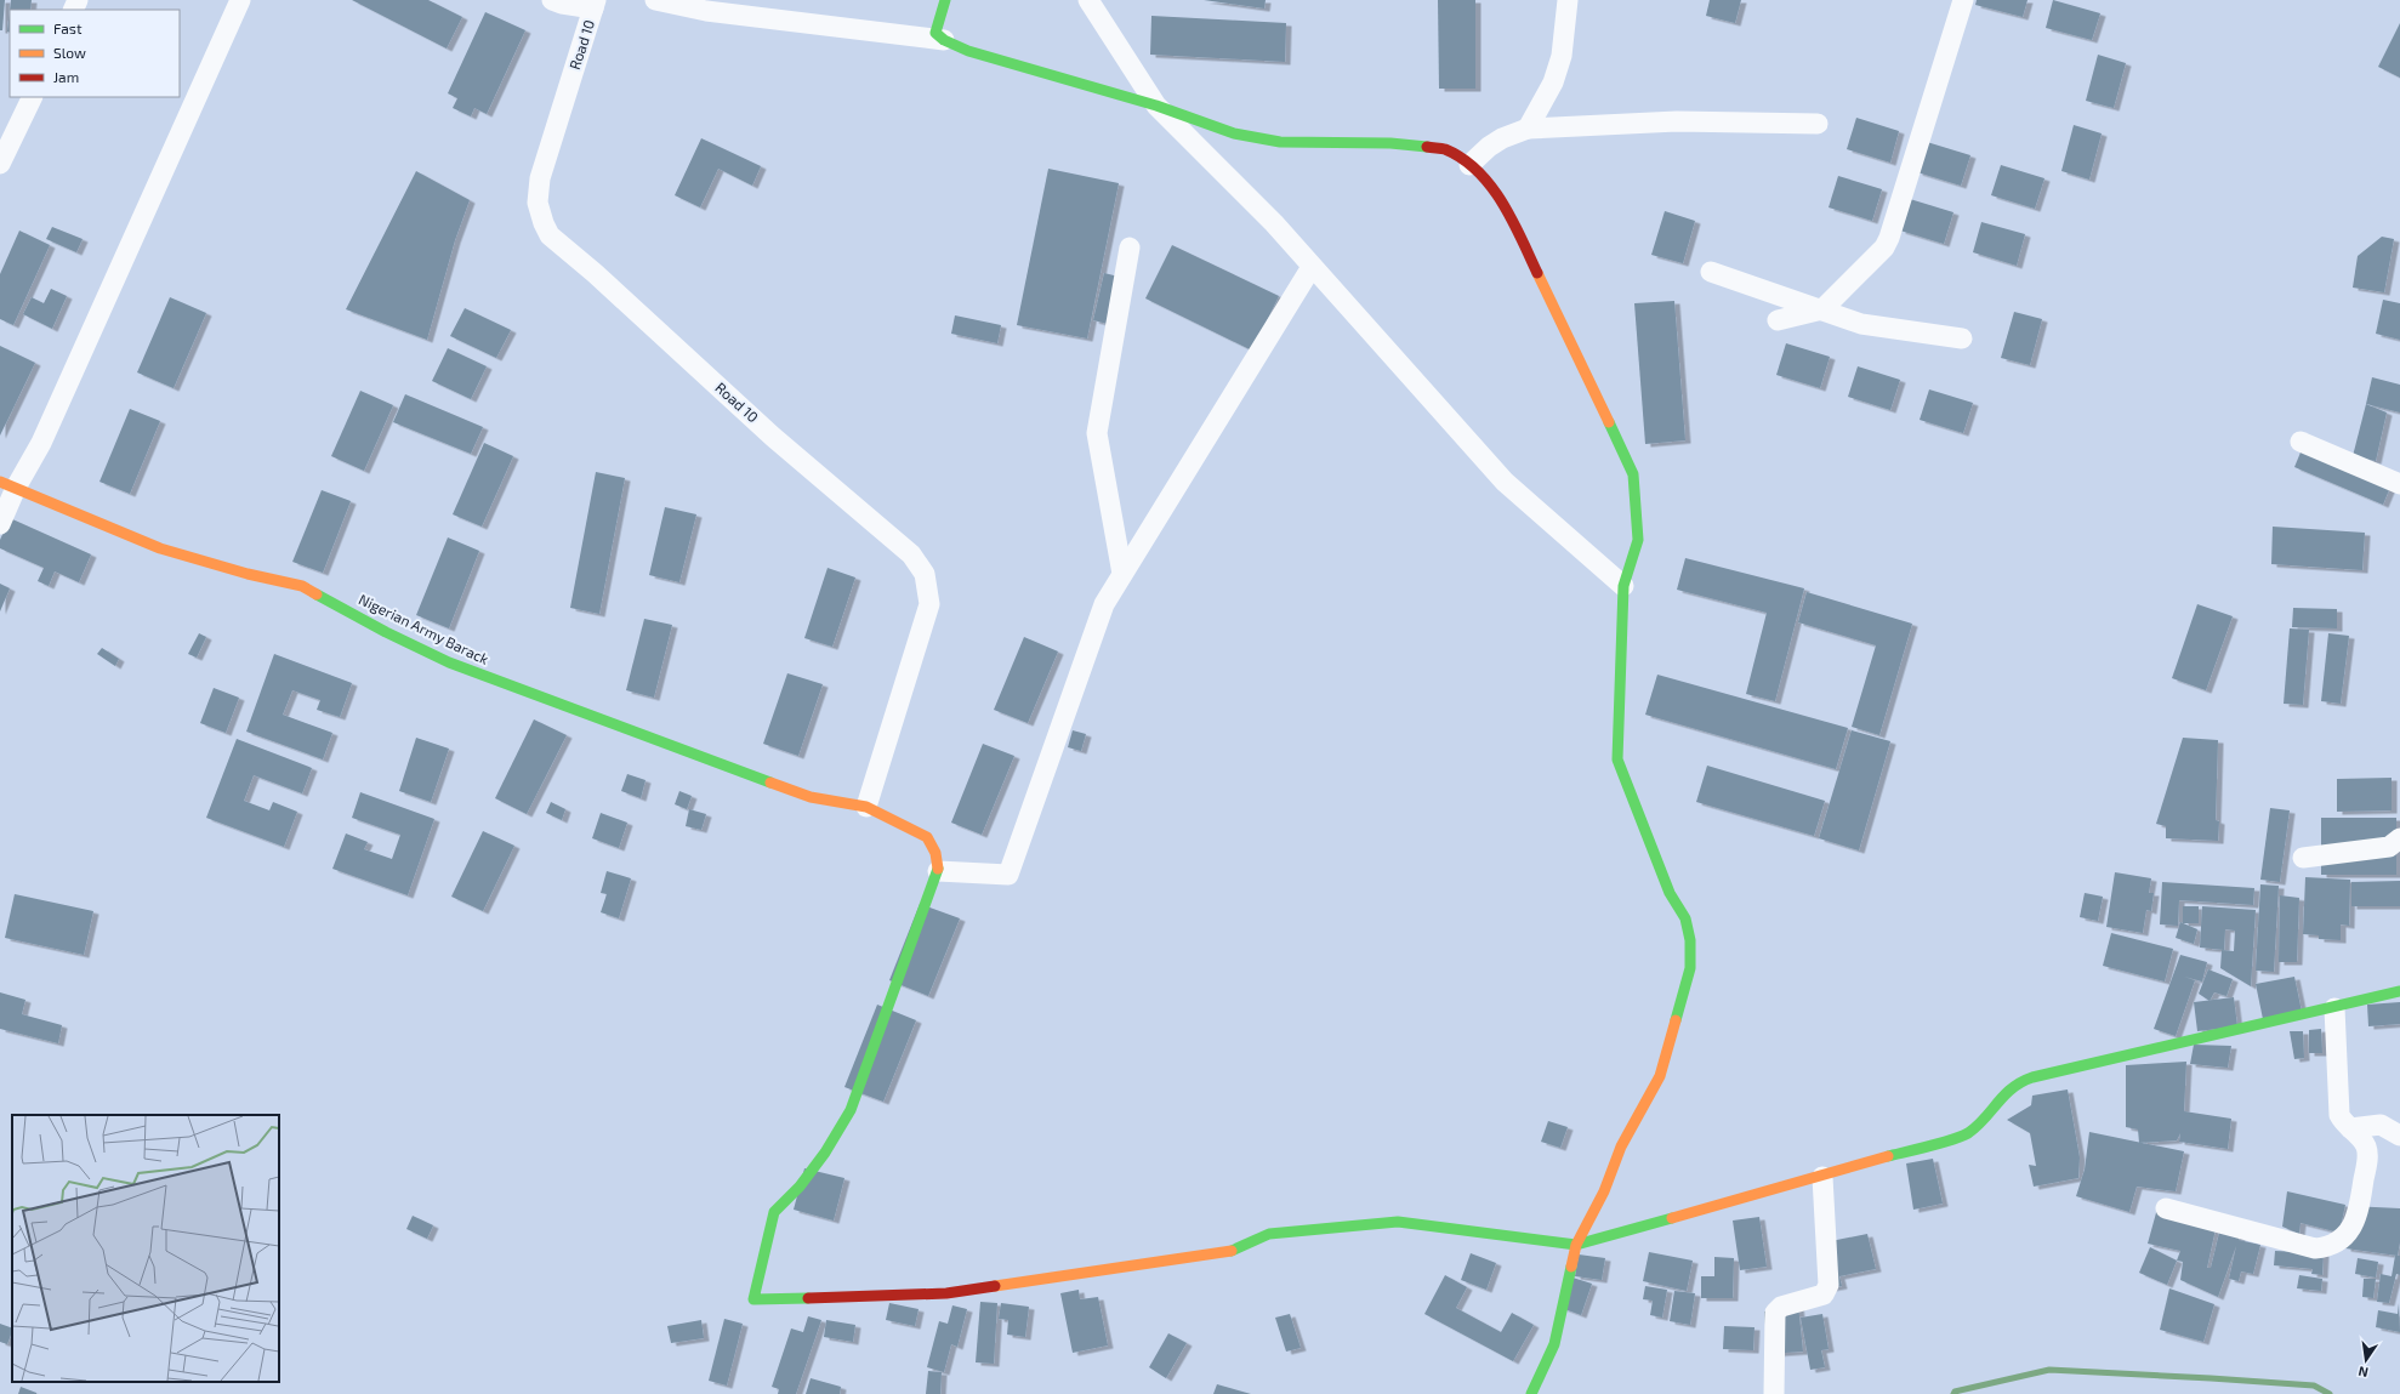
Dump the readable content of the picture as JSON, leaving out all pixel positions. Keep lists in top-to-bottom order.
{
  "streets": {
    "street": ["Road 10", "Nigerian Army Barack"]
  },
  "crossings": [
    ["Road 10", "Nigerian Army Barack"]
  ],
  "legend": ["Fast", "Slow", "Jam"],
  "north": "bottom"
}
